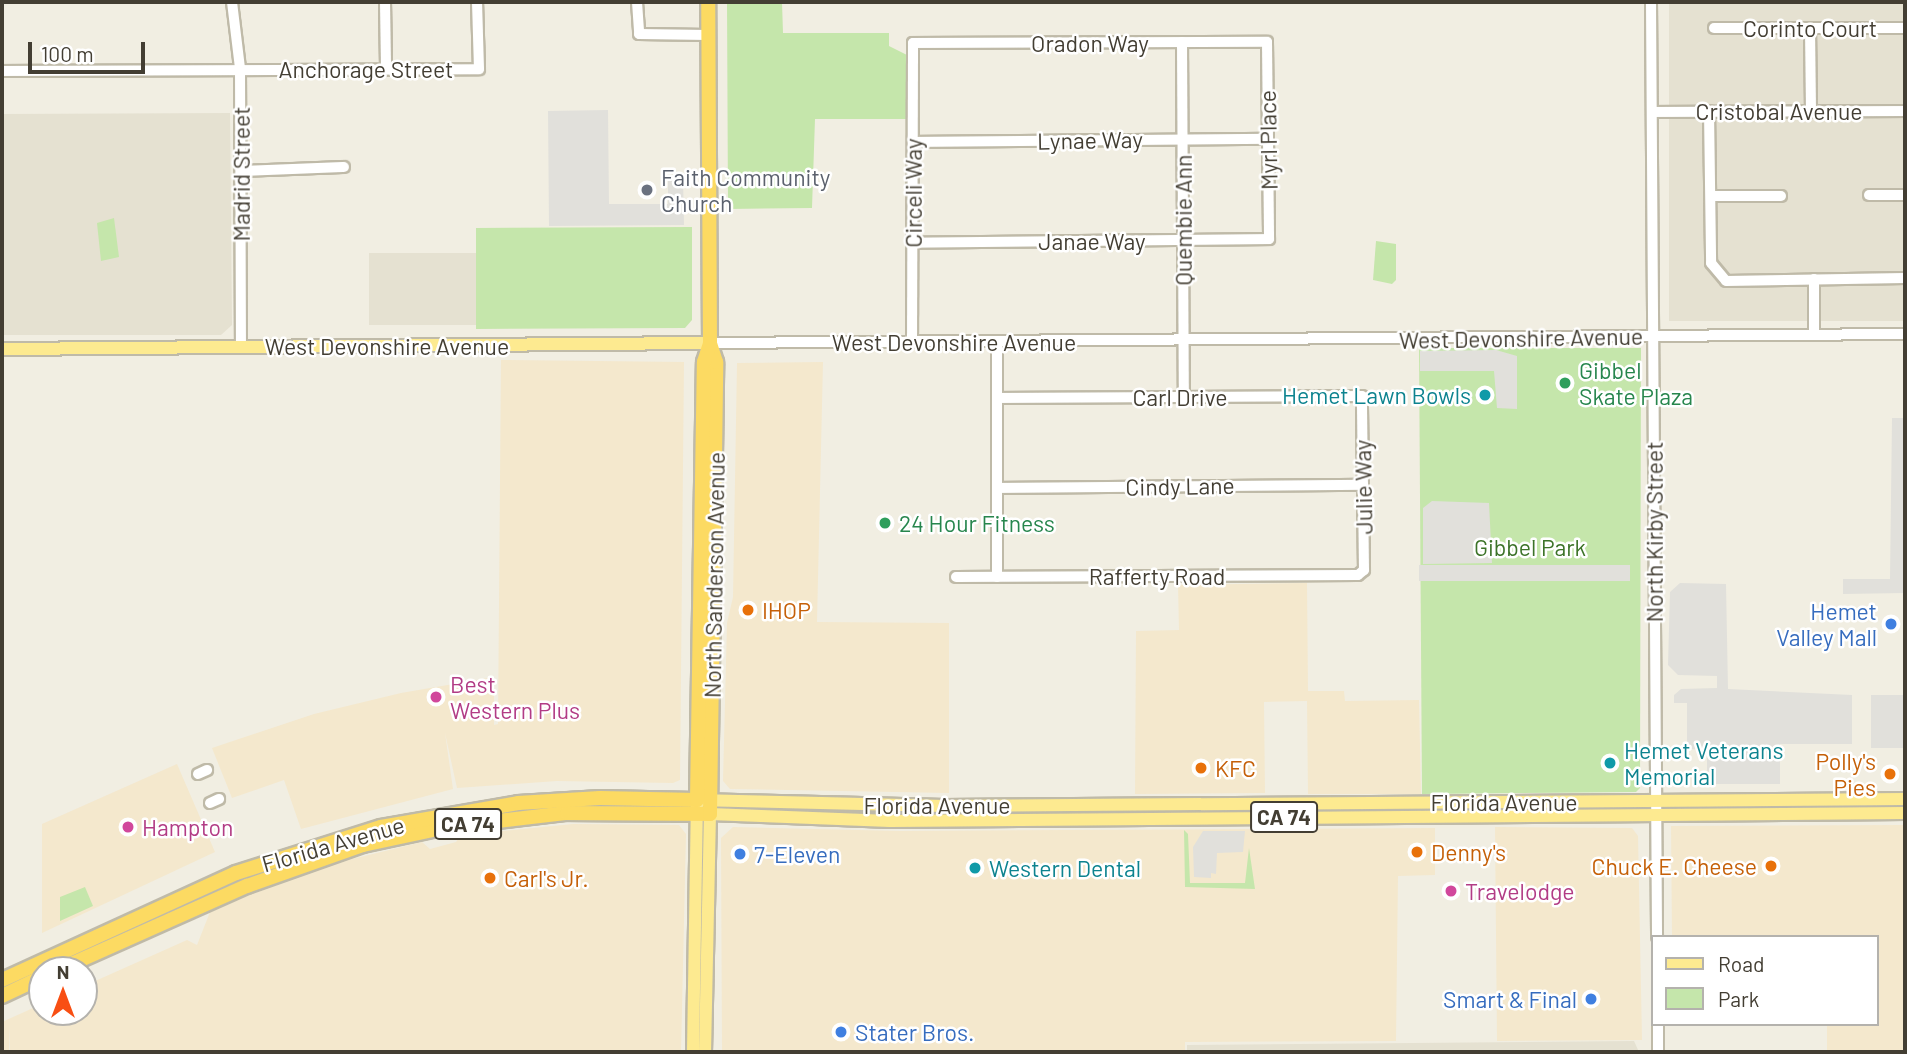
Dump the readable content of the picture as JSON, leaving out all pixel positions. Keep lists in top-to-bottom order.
{
  "streets": {
    "highway": ["North Sanderson Avenue", "Florida Avenue", "CA 74"],
    "main road": ["West Devonshire Avenue"],
    "street": [
      "Corinto Court",
      "Oradon Way",
      "Anchorage Street",
      "Cristobal Avenue",
      "Lynae Way",
      "Myrl Place",
      "Madrid Street",
      "Circeli Way",
      "Quembie Ann",
      "Janae Way",
      "Carl Drive",
      "Cindy Lane",
      "Julie Way",
      "North Kirby Street",
      "Rafferty Road"
    ]
  },
  "crossings": [
    ["Oradon Way", "Myrl Place"],
    ["Oradon Way", "Circeli Way"],
    ["Oradon Way", "Quembie Ann"],
    ["Anchorage Street", "Madrid Street"],
    ["Cristobal Avenue", "North Kirby Street"],
    ["Lynae Way", "Myrl Place"],
    ["Lynae Way", "Circeli Way"],
    ["Lynae Way", "Quembie Ann"],
    ["Myrl Place", "Janae Way"],
    ["Madrid Street", "West Devonshire Avenue"],
    ["Circeli Way", "Janae Way"],
    ["Circeli Way", "West Devonshire Avenue"],
    ["Quembie Ann", "Janae Way"],
    ["Quembie Ann", "West Devonshire Avenue"],
    ["Quembie Ann", "Carl Drive"],
    ["West Devonshire Avenue", "North Kirby Street"],
    ["West Devonshire Avenue", "North Sanderson Avenue"],
    ["Carl Drive", "Julie Way"],
    ["Cindy Lane", "Julie Way"],
    ["Julie Way", "Rafferty Road"],
    ["North Kirby Street", "Florida Avenue"],
    ["North Sanderson Avenue", "Florida Avenue"]
  ],
  "parks": ["Gibbel Park"],
  "places": [
    "Faith Community Church",
    "Gibbel Skate Plaza",
    "Hemet Lawn Bowls",
    "24 Hour Fitness",
    "IHOP",
    "Hemet Valley Mall",
    "Best Western Plus",
    "Hemet Veterans Memorial",
    "KFC",
    "Polly's Pies",
    "Hampton",
    "Denny's",
    "7-Eleven",
    "Chuck E. Cheese",
    "Western Dental",
    "Carl's Jr.",
    "Travelodge",
    "Smart & Final",
    "Stater Bros."
  ],
  "legend": ["Road", "Park"],
  "scale_bar": "100 m",
  "north": "top"
}
